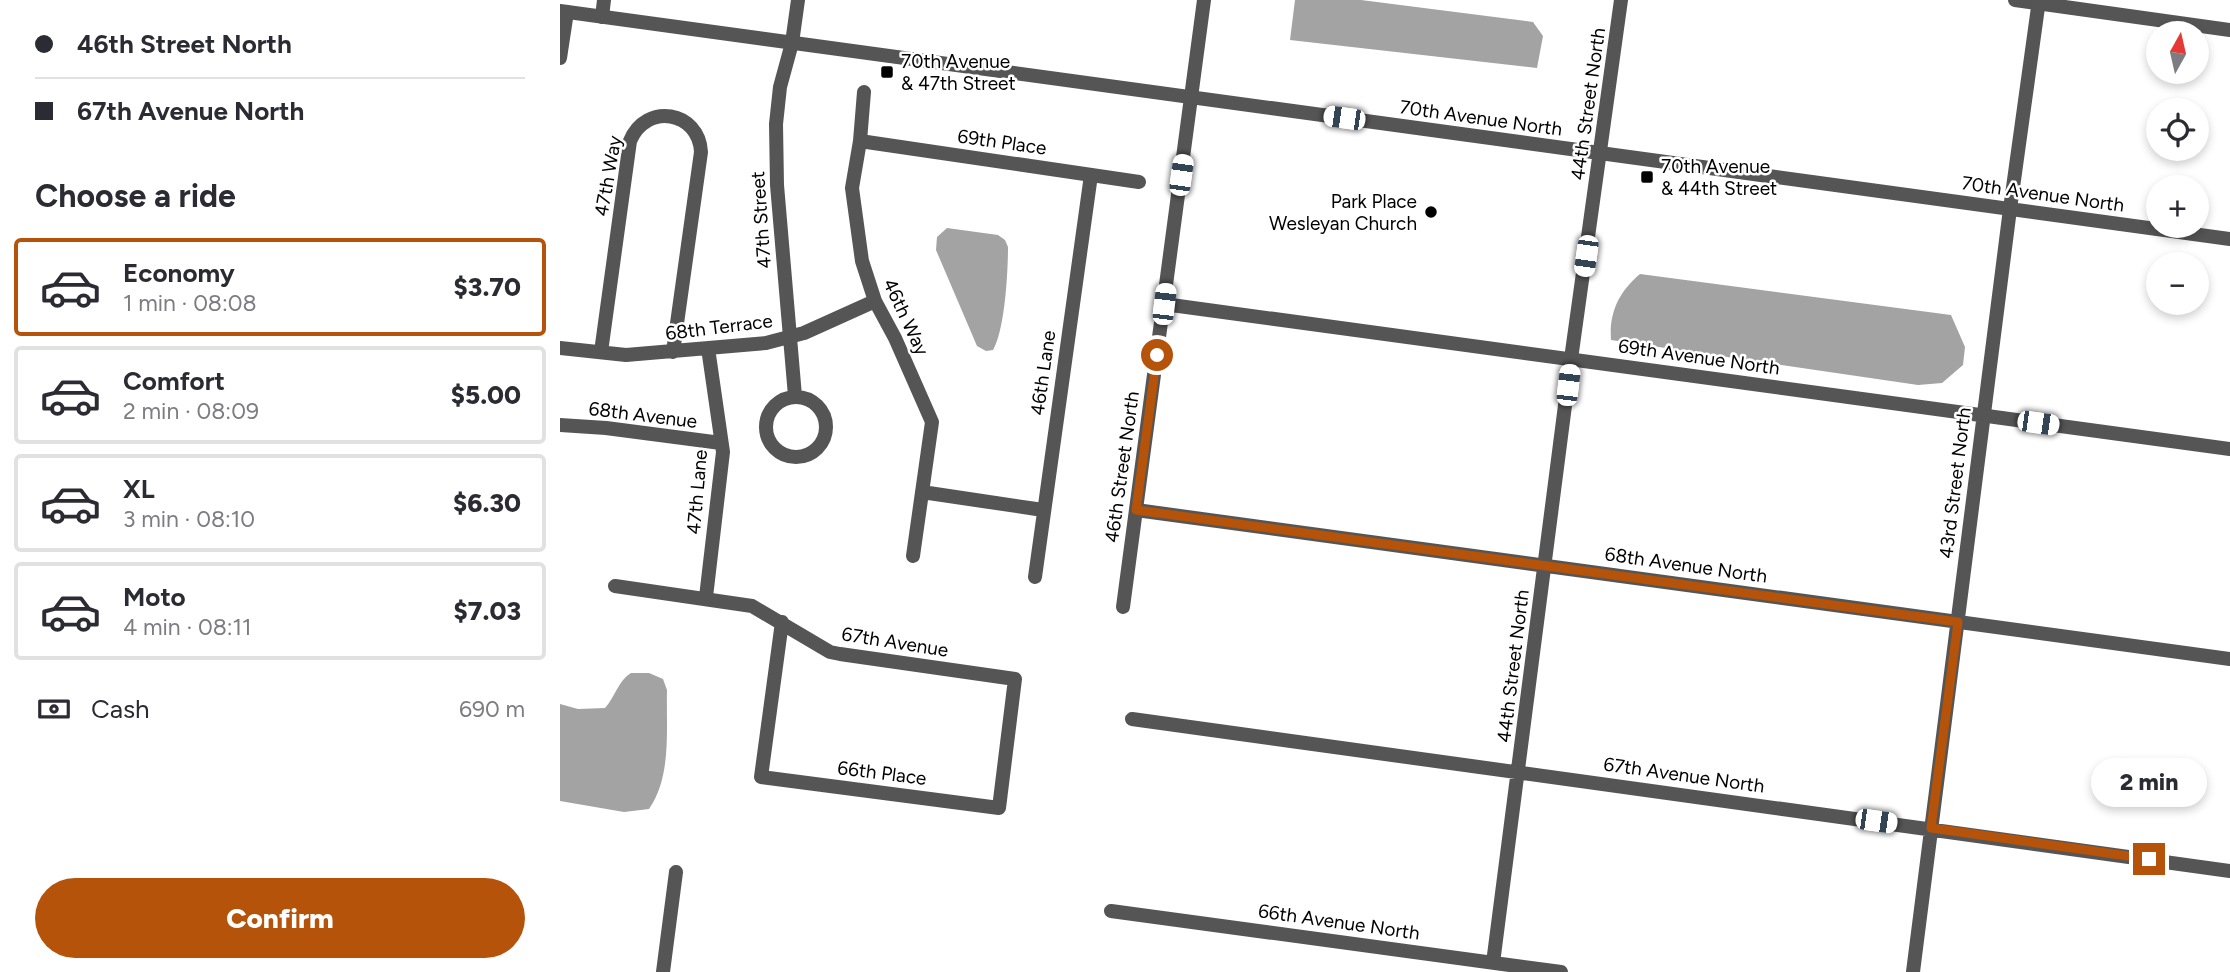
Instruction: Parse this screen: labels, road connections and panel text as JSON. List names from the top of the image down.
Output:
{
  "streets": {
    "street": [
      "44th Street North",
      "70th Avenue North",
      "69th Place",
      "47th Way",
      "47th Street",
      "46th Way",
      "68th Terrace",
      "69th Avenue North",
      "46th Lane",
      "68th Avenue",
      "46th Street North",
      "43rd Street North",
      "47th Lane",
      "68th Avenue North",
      "67th Avenue",
      "66th Place",
      "67th Avenue North",
      "66th Avenue North"
    ]
  },
  "crossings": [
    ["44th Street North", "70th Avenue North"],
    ["44th Street North", "69th Avenue North"],
    ["44th Street North", "68th Avenue North"],
    ["44th Street North", "67th Avenue North"],
    ["44th Street North", "66th Avenue North"],
    ["70th Avenue North", "47th Street"],
    ["70th Avenue North", "46th Street North"],
    ["70th Avenue North", "43rd Street North"],
    ["69th Place", "46th Way"],
    ["69th Place", "46th Lane"],
    ["47th Way", "68th Terrace"],
    ["47th Street", "68th Terrace"],
    ["46th Way", "68th Terrace"],
    ["68th Terrace", "47th Lane"],
    ["69th Avenue North", "46th Street North"],
    ["69th Avenue North", "43rd Street North"],
    ["68th Avenue", "47th Lane"],
    ["46th Street North", "68th Avenue North"],
    ["43rd Street North", "68th Avenue North"],
    ["43rd Street North", "67th Avenue North"],
    ["47th Lane", "67th Avenue"],
    ["67th Avenue", "66th Place"]
  ],
  "places": {
    "transit": ["70th Avenue & 47th Street", "70th Avenue & 44th Street"],
    "other": ["Park Place Wesleyan Church"]
  },
  "north": "top",
  "page": {
    "banner": ["46th Street North", "67th Avenue North"],
    "map_buttons": ["+", "−"],
    "heading": "Choose a ride",
    "list": [
      {
        "name": "Economy",
        "note": "1 min · 08:08",
        "value": "$3.70"
      },
      {
        "name": "Comfort",
        "note": "2 min · 08:09",
        "value": "$5.00"
      },
      {
        "name": "XL",
        "note": "3 min · 08:10",
        "value": "$6.30"
      },
      {
        "name": "Moto",
        "note": "4 min · 08:11",
        "value": "$7.03"
      }
    ],
    "pay": ["Cash", "690 m"],
    "bubble": "2 min",
    "buttons": "Confirm"
  }
}
